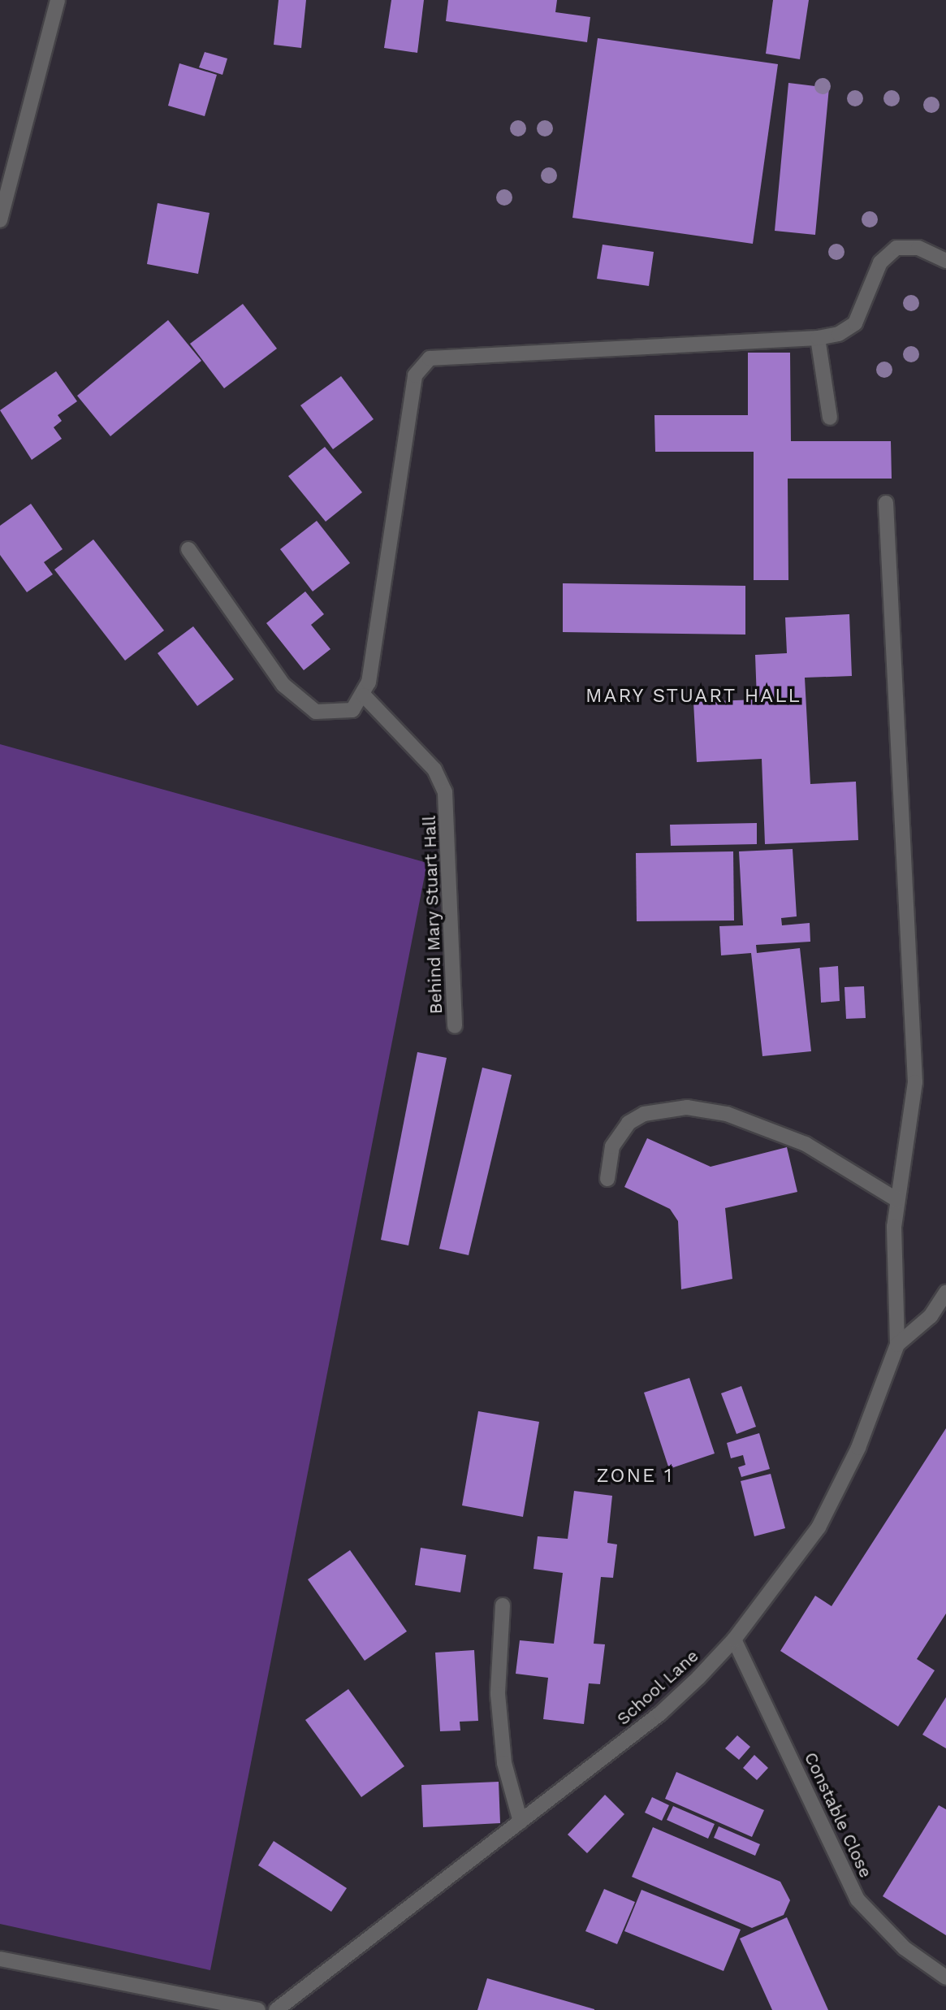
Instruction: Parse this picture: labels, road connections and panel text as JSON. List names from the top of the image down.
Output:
{
  "streets": {
    "lane": ["Behind Mary Stuart Hall", "School Lane", "Constable Close"]
  },
  "crossings": [
    ["School Lane", "Constable Close"]
  ],
  "districts": ["MARY STUART HALL", "ZONE 1"]
}
